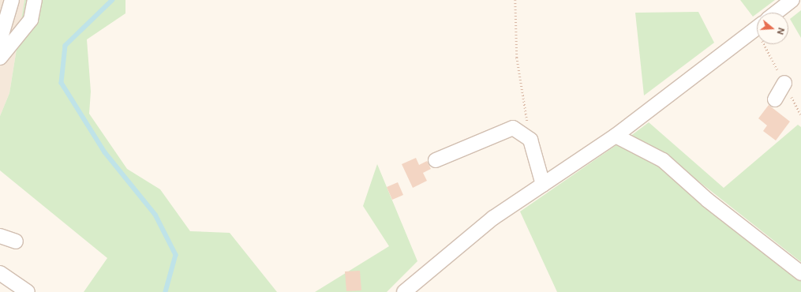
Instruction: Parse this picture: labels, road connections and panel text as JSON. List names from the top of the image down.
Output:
{
  "north": "right"
}
